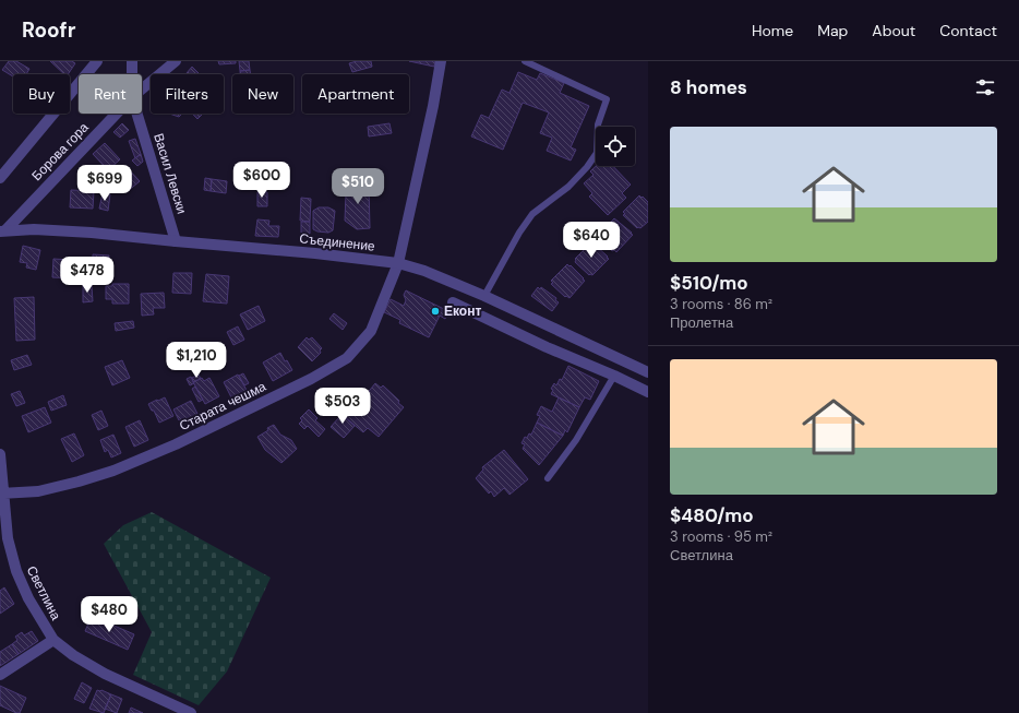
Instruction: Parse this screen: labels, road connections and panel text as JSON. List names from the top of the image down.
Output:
{
  "streets": {
    "street": [
      "Борова гора",
      "Васил Левски",
      "Съединение",
      "Старата чешма",
      "Светлина"
    ]
  },
  "crossings": [
    ["Борова гора", "Съединение"],
    ["Васил Левски", "Съединение"],
    ["Съединение", "Старата чешма"],
    ["Старата чешма", "Светлина"]
  ],
  "places": ["Еконт"],
  "page": {
    "header": "Roofr",
    "nav": [
      "Home",
      "Map",
      "About",
      "Contact"
    ],
    "heading": "8 homes",
    "chip": [
      "Buy",
      "Rent",
      "Filters",
      "New",
      "Apartment"
    ],
    "list": [
      {
        "name": "$510/mo",
        "note": "3 rooms · 86 m² · Пролетна"
      },
      {
        "name": "$480/mo",
        "note": "3 rooms · 95 m² · Светлина"
      }
    ],
    "price": [
      "$600",
      "$699",
      "$510",
      "$640",
      "$478",
      "$1,210",
      "$503",
      "$480"
    ]
  }
}
